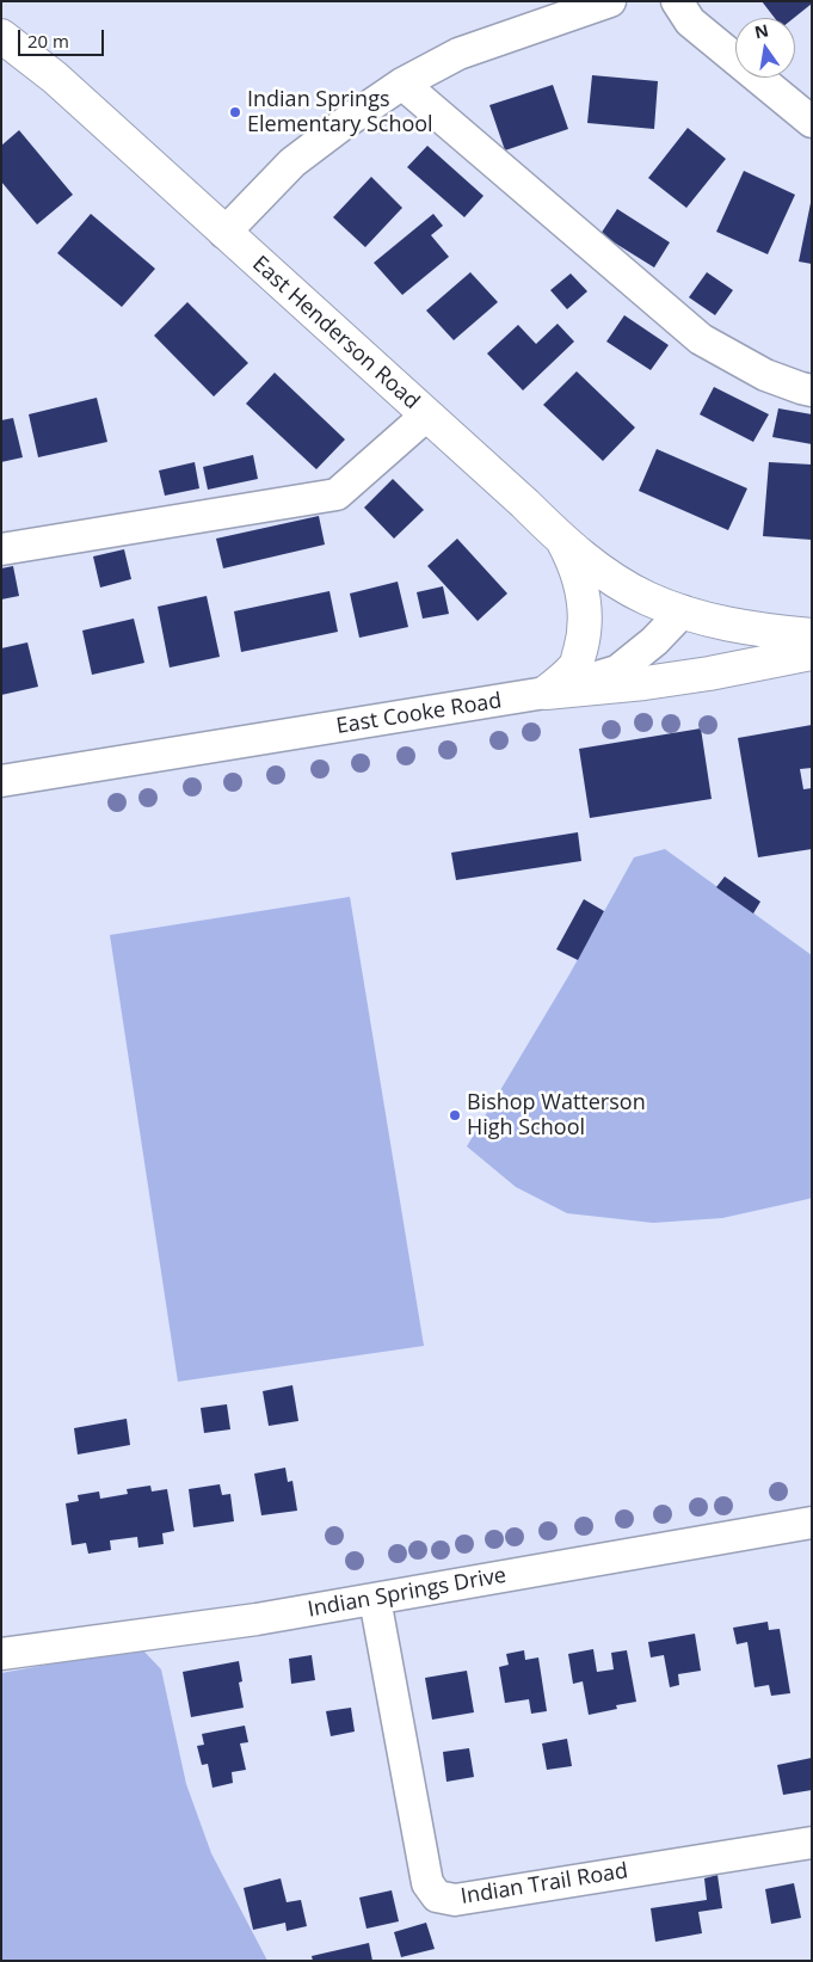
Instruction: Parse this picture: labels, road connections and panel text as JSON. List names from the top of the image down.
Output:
{
  "streets": {
    "main road": ["East Henderson Road"],
    "street": ["East Cooke Road", "Indian Springs Drive", "Indian Trail Road"]
  },
  "crossings": [
    ["East Henderson Road", "East Cooke Road"],
    ["Indian Springs Drive", "Indian Trail Road"]
  ],
  "places": ["Indian Springs Elementary School", "Bishop Watterson High School"],
  "scale_bar": "20 m",
  "north": "top"
}
